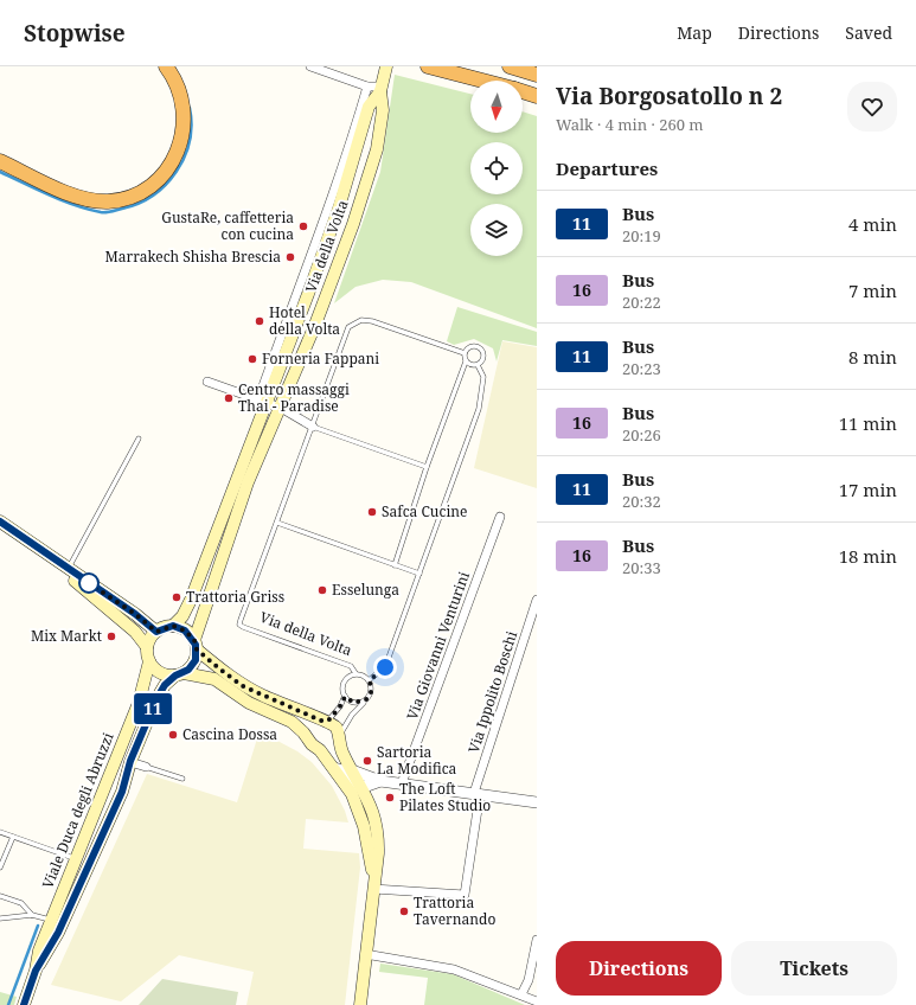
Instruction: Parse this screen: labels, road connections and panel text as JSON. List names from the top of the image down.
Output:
{
  "streets": {
    "main road": ["Via della Volta", "Viale Duca degli Abruzzi"],
    "street": ["Via Giovanni Venturini", "Via Ippolito Boschi"]
  },
  "crossings": [
    ["Via della Volta", "Viale Duca degli Abruzzi"]
  ],
  "places": [
    "GustaRe, caffetteria con cucina",
    "Marrakech Shisha Brescia",
    "Hotel della Volta",
    "Forneria Fappani",
    "Centro massaggi Thai - Paradise",
    "Safca Cucine",
    "Esselunga",
    "Trattoria Griss",
    "Mix Markt",
    "Cascina Dossa",
    "Sartoria La Modifica",
    "The Loft Pilates Studio",
    "Trattoria Tavernando"
  ],
  "lines": ["bus line 11"],
  "north": "bottom",
  "page": {
    "header": "Stopwise",
    "nav": ["Map", "Directions", "Saved"],
    "on_map": "11",
    "heading": [
      ["Via Borgosatollo n 2", "Walk · 4 min · 260 m"],
      "Departures"
    ],
    "list": [
      {
        "mark": "11",
        "name": "Bus",
        "note": "20:19",
        "value": "4 min"
      },
      {
        "mark": "16",
        "name": "Bus",
        "note": "20:22",
        "value": "7 min"
      },
      {
        "mark": "11",
        "name": "Bus",
        "note": "20:23",
        "value": "8 min"
      },
      {
        "mark": "16",
        "name": "Bus",
        "note": "20:26",
        "value": "11 min"
      },
      {
        "mark": "11",
        "name": "Bus",
        "note": "20:32",
        "value": "17 min"
      },
      {
        "mark": "16",
        "name": "Bus",
        "note": "20:33",
        "value": "18 min"
      }
    ],
    "buttons": ["Directions", "Tickets"]
  }
}
